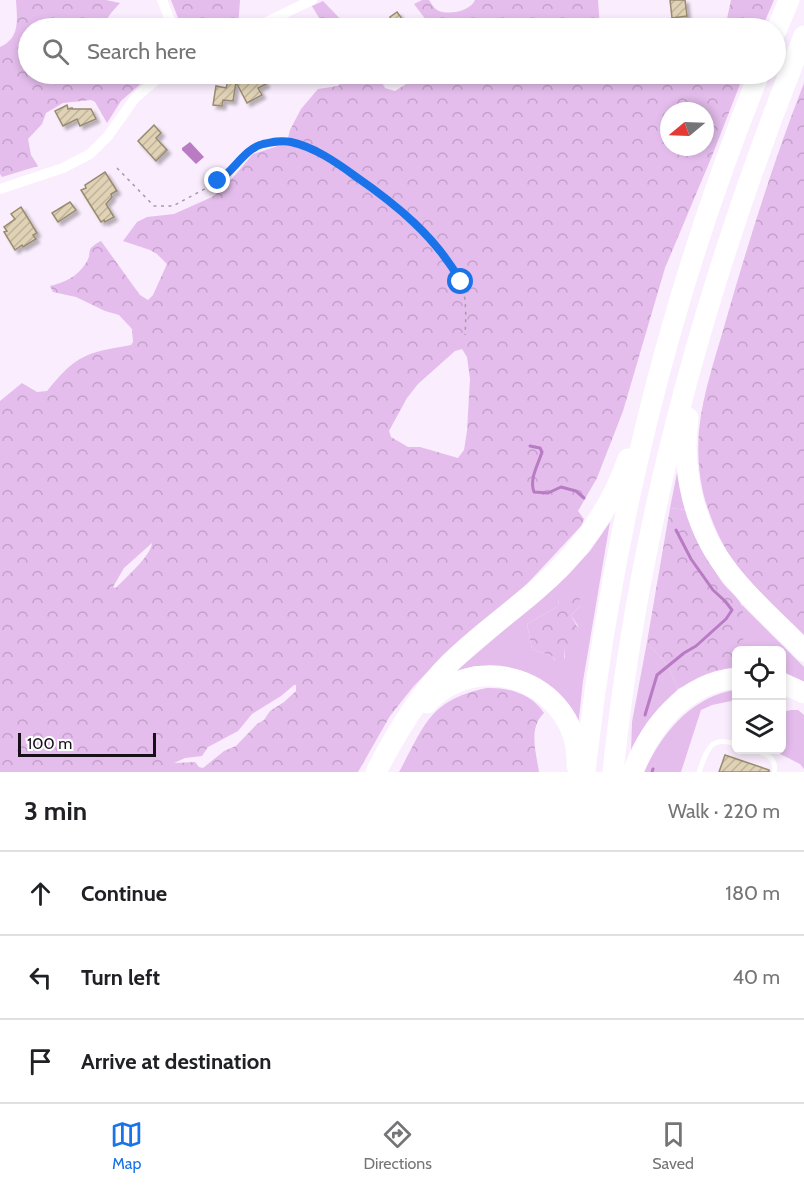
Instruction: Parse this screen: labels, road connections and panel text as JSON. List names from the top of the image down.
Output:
{
  "scale_bar": "100 m",
  "north": "left",
  "page": {
    "search": "Search here",
    "scale": "100 m",
    "heading": ["3 min", "Walk · 220 m"],
    "list": [
      ["Continue", "180 m"],
      ["Turn left", "40 m"],
      "Arrive at destination"
    ],
    "nav": ["Map", "Directions", "Saved"]
  }
}
